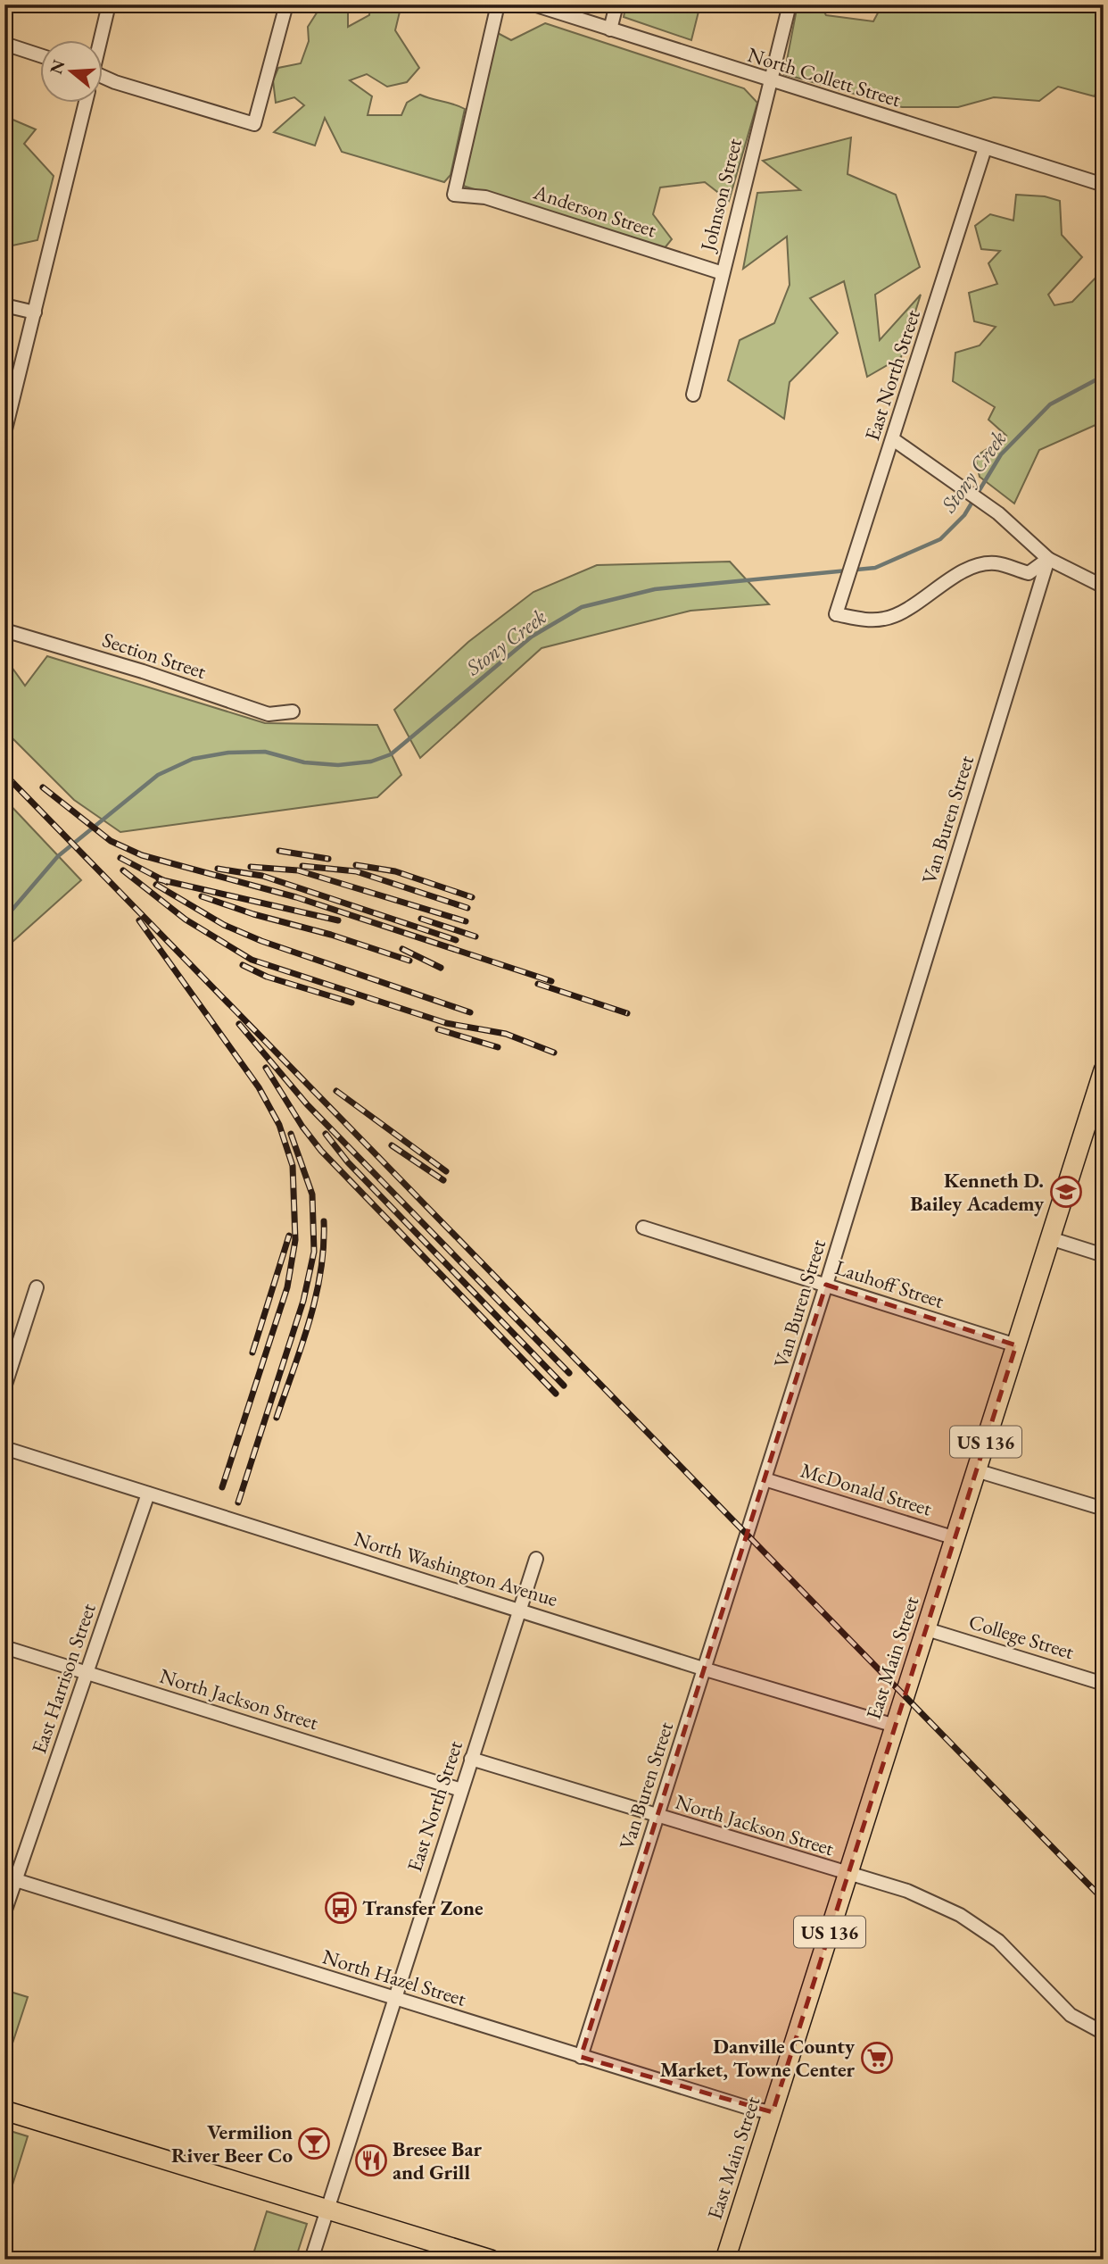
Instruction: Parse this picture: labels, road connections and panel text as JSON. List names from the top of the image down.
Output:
{
  "streets": {
    "main road": ["US 136", "East Main Street"],
    "street": [
      "North Collett Street",
      "Johnson Street",
      "Anderson Street",
      "East North Street",
      "Section Street",
      "Van Buren Street",
      "Lauhoff Street",
      "McDonald Street",
      "North Washington Avenue",
      "College Street",
      "East Harrison Street",
      "North Jackson Street",
      "North Hazel Street"
    ]
  },
  "crossings": [
    ["North Collett Street", "Johnson Street"],
    ["North Collett Street", "East North Street"],
    ["Johnson Street", "Anderson Street"],
    ["East North Street", "Van Buren Street"],
    ["East North Street", "North Washington Avenue"],
    ["East North Street", "North Jackson Street"],
    ["East North Street", "North Hazel Street"],
    ["Van Buren Street", "Lauhoff Street"],
    ["Van Buren Street", "McDonald Street"],
    ["Van Buren Street", "North Washington Avenue"],
    ["Van Buren Street", "North Jackson Street"],
    ["Van Buren Street", "North Hazel Street"],
    ["Lauhoff Street", "East Main Street"],
    ["McDonald Street", "East Main Street"],
    ["North Washington Avenue", "East Main Street"],
    ["North Washington Avenue", "East Harrison Street"],
    ["College Street", "East Main Street"],
    ["East Main Street", "North Jackson Street"],
    ["East Main Street", "North Hazel Street"],
    ["East Harrison Street", "North Jackson Street"],
    ["East Harrison Street", "North Hazel Street"]
  ],
  "water": ["Stony Creek"],
  "places": {
    "school or university": ["Kenneth D. Bailey Academy"],
    "bus stop": ["Transfer Zone"],
    "supermarket": ["Danville County Market, Towne Center"],
    "bar": ["Vermilion River Beer Co"],
    "restaurant": ["Bresee Bar and Grill"]
  },
  "north": "left"
}
